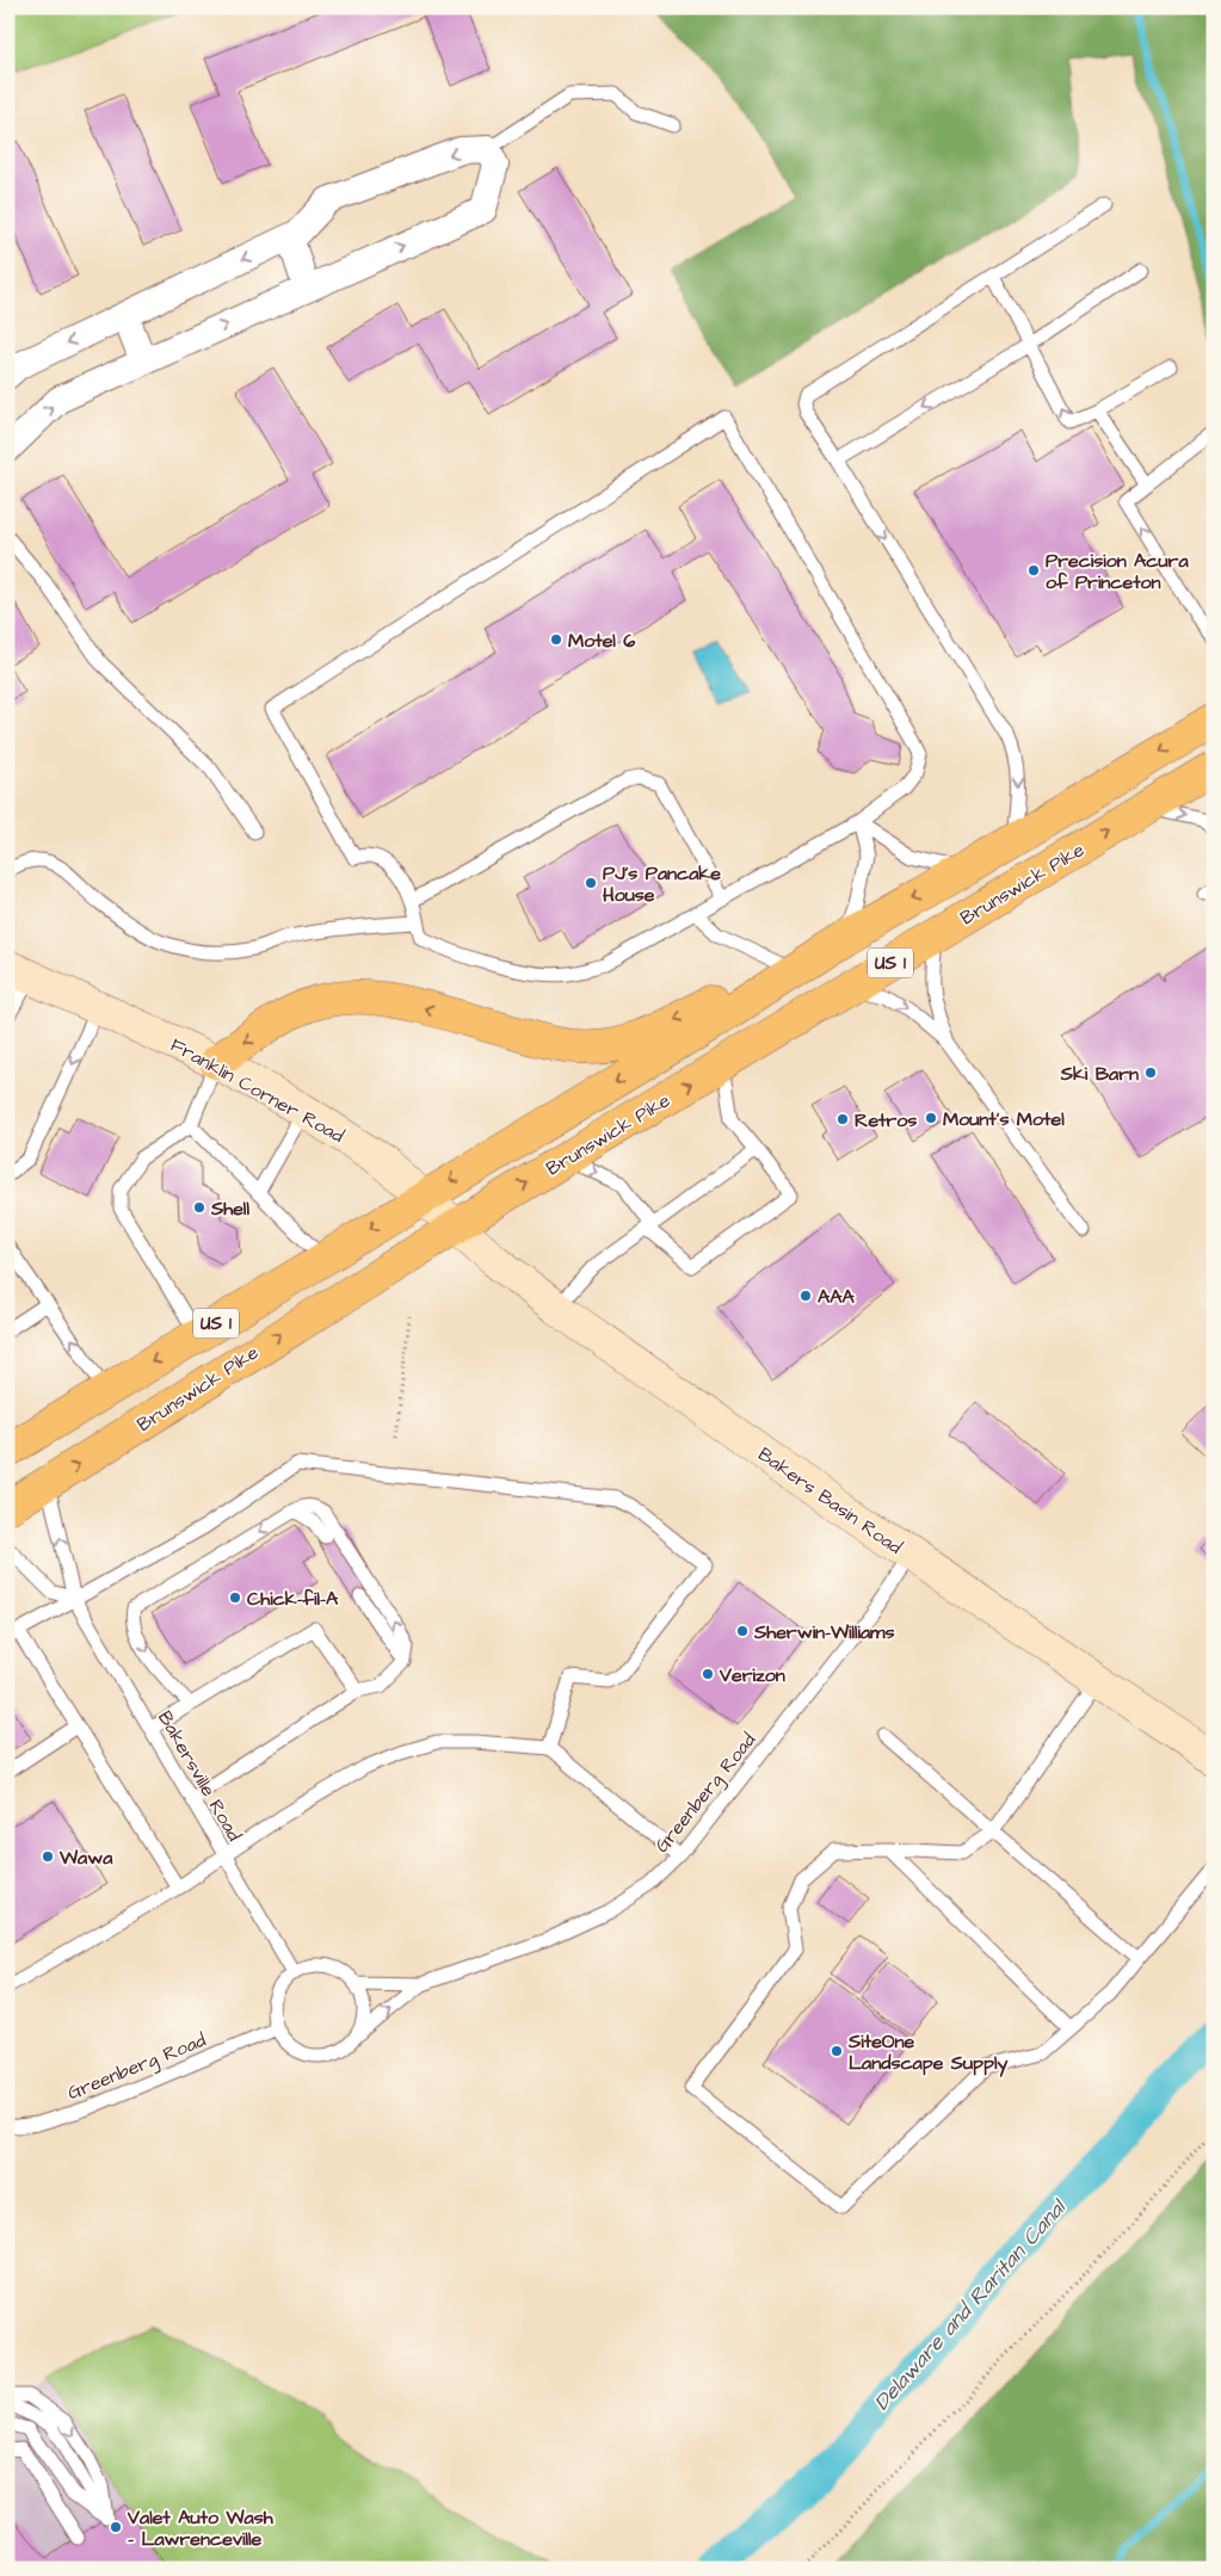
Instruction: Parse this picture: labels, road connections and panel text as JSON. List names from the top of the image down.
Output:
{
  "streets": {
    "highway": ["Brunswick Pike", "US 1"],
    "main road": ["Franklin Corner Road", "Bakers Basin Road"],
    "lane": ["Bakersville Road", "Greenberg Road"]
  },
  "crossings": [
    ["Brunswick Pike", "Franklin Corner Road"],
    ["Brunswick Pike", "Bakers Basin Road"],
    ["Brunswick Pike", "Bakersville Road"],
    ["Franklin Corner Road", "Bakers Basin Road"],
    ["Bakers Basin Road", "Greenberg Road"],
    ["Bakersville Road", "Greenberg Road"]
  ],
  "water": ["Delaware and Raritan Canal"],
  "places": [
    "Precision Acura of Princeton",
    "Motel 6",
    "PJ's Pancake House",
    "Ski Barn",
    "Mount's Motel",
    "Retros",
    "Shell",
    "AAA",
    "Chick-fil-A",
    "Sherwin-Williams",
    "Verizon",
    "Wawa",
    "SiteOne Landscape Supply",
    "Valet Auto Wash - Lawrenceville"
  ]
}
